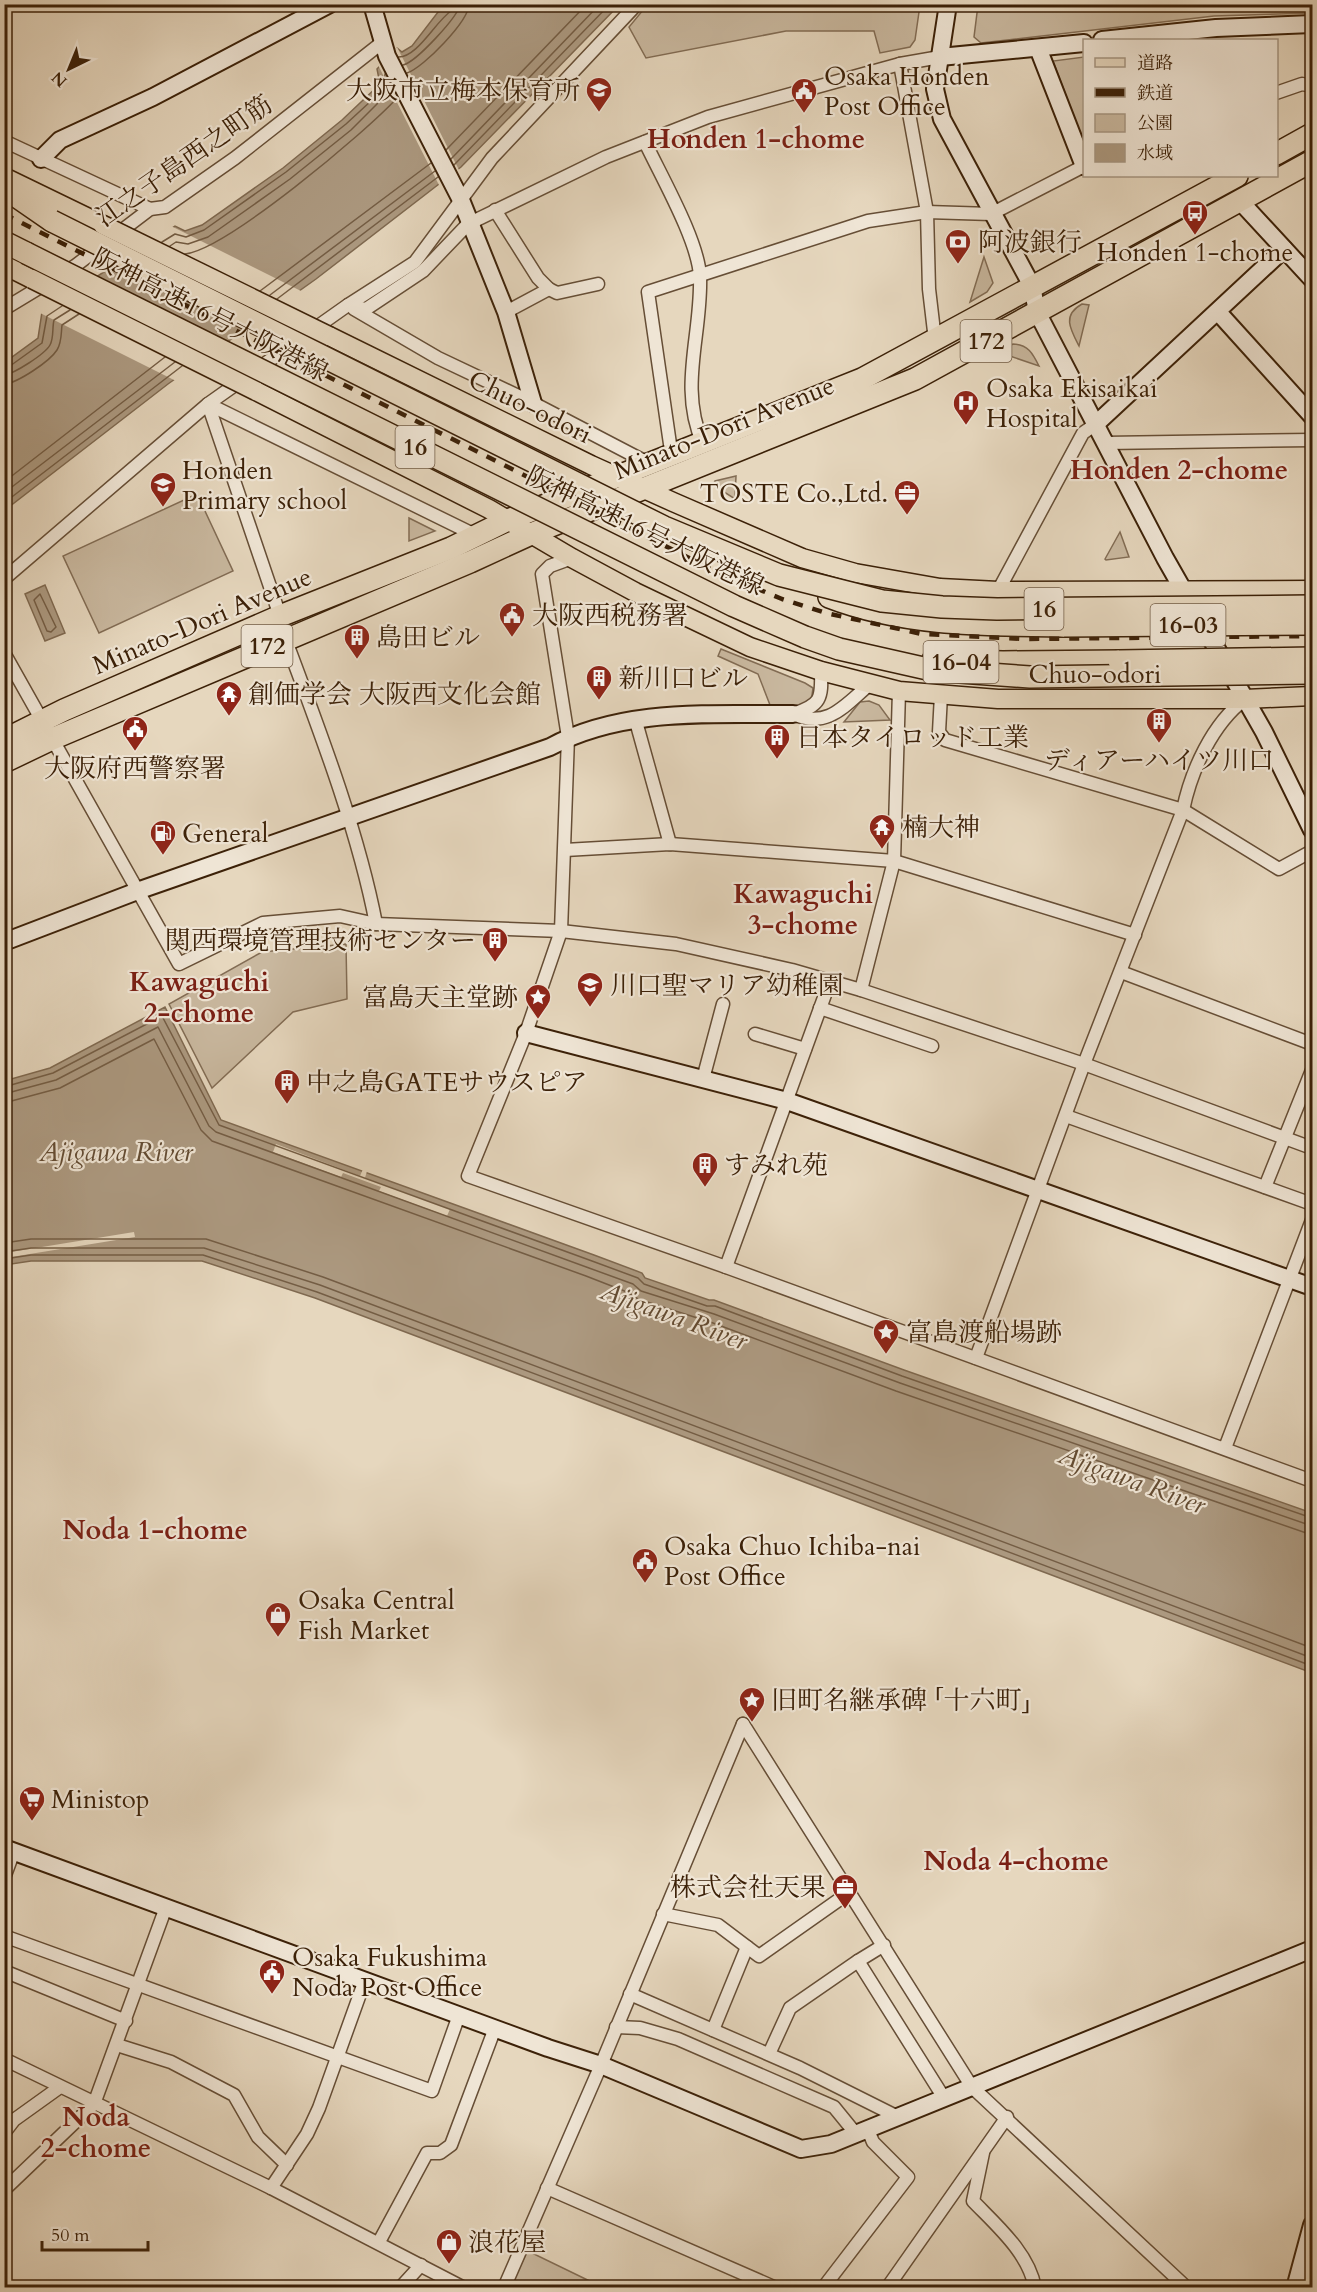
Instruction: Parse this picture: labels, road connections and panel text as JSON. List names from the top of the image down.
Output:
{
  "streets": {
    "highway": [
      "阪神高速16号大阪港線",
      "172",
      "Minato-Dori Avenue",
      "16",
      "16-03",
      "16-04"
    ],
    "main road": ["Chuo-odori"],
    "street": ["江之子島西之町筋"]
  },
  "crossings": [
    ["阪神高速16号大阪港線", "16"],
    ["阪神高速16号大阪港線", "16-03"],
    ["阪神高速16号大阪港線", "16-04"],
    ["Chuo-odori", "Minato-Dori Avenue"]
  ],
  "districts": [
    "Honden 1-chome",
    "Honden 2-chome",
    "Kawaguchi 3-chome",
    "Kawaguchi 2-chome",
    "Noda 1-chome",
    "Noda 4-chome",
    "Noda 2-chome"
  ],
  "water": ["Ajigawa River"],
  "places": {
    "school or university": ["大阪市立梅本保育所", "Honden Primary school", "川口聖マリア幼稚園"],
    "public building": [
      "Osaka Honden Post Office",
      "大阪西税務署",
      "大阪府西警察署",
      "Osaka Chuo Ichiba-nai Post Office",
      "Osaka Fukushima Noda Post Office"
    ],
    "bus stop": ["Honden 1-chome"],
    "bank": ["阿波銀行"],
    "hospital": ["Osaka Ekisaikai Hospital"],
    "office": ["TOSTE Co.,Ltd.", "株式会社天果"],
    "building": [
      "島田ビル",
      "新川口ビル",
      "ディアーハイツ川口",
      "日本タイロッド工業",
      "関西環境管理技術センター",
      "中之島GATEサウスピア",
      "すみれ苑"
    ],
    "temple": ["創価学会 大阪西文化会館", "楠大神"],
    "fuel station": ["General"],
    "place": ["富島天主堂跡", "富島渡船場跡", "旧町名継承碑 「十六町」"],
    "shop": ["Osaka Central Fish Market", "浪花屋"],
    "supermarket": ["Ministop"]
  },
  "legend": [
    "道路",
    "鉄道",
    "公園",
    "水域"
  ],
  "scale_bar": "50 m",
  "north": "bottom left"
}
